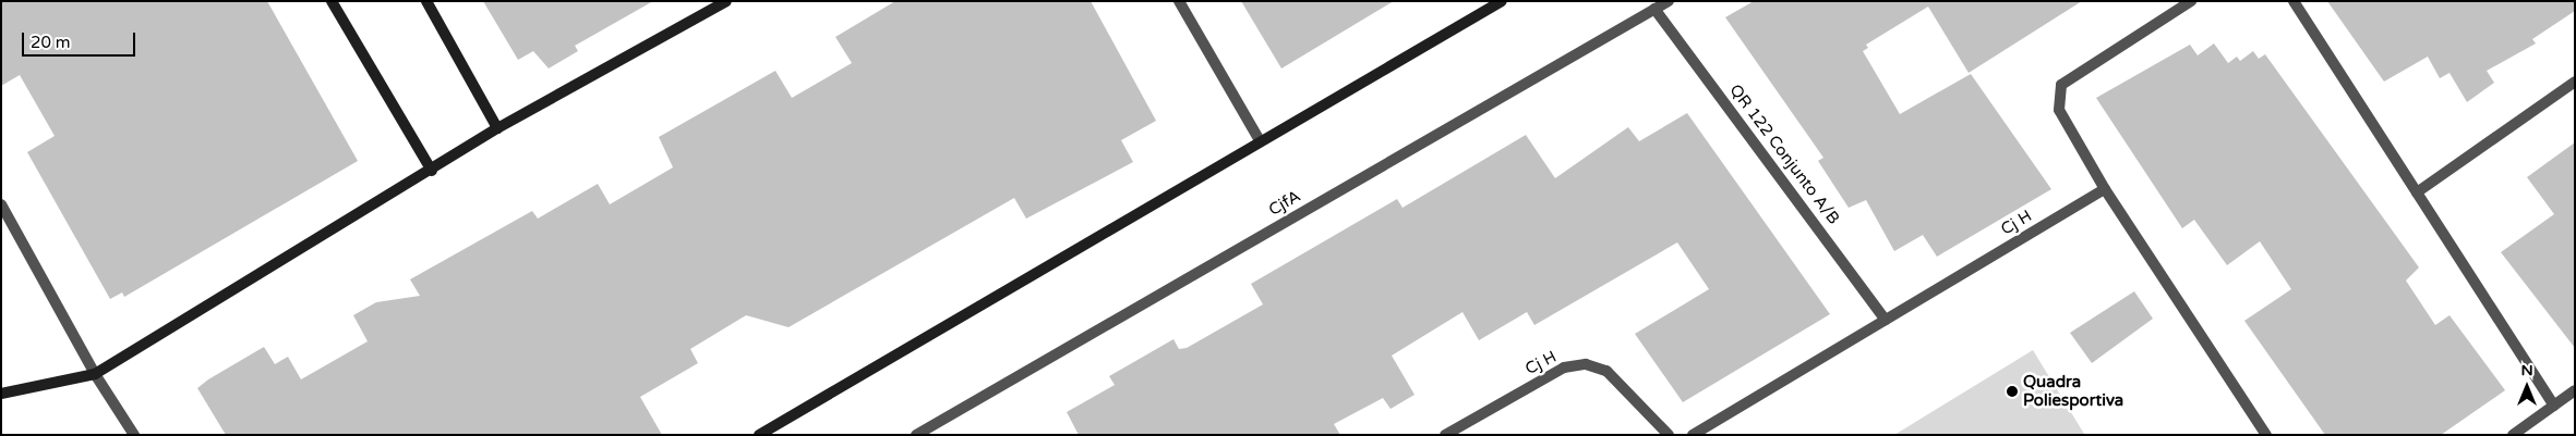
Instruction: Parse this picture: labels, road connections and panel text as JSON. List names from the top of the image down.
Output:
{
  "streets": {
    "street": ["QR 122 Conjunto A/B", "CjfA", "Cj H"]
  },
  "crossings": [
    ["QR 122 Conjunto A/B", "CjfA"],
    ["QR 122 Conjunto A/B", "Cj H"]
  ],
  "places": ["Quadra Poliesportiva"],
  "scale_bar": "20 m",
  "north": "top"
}
